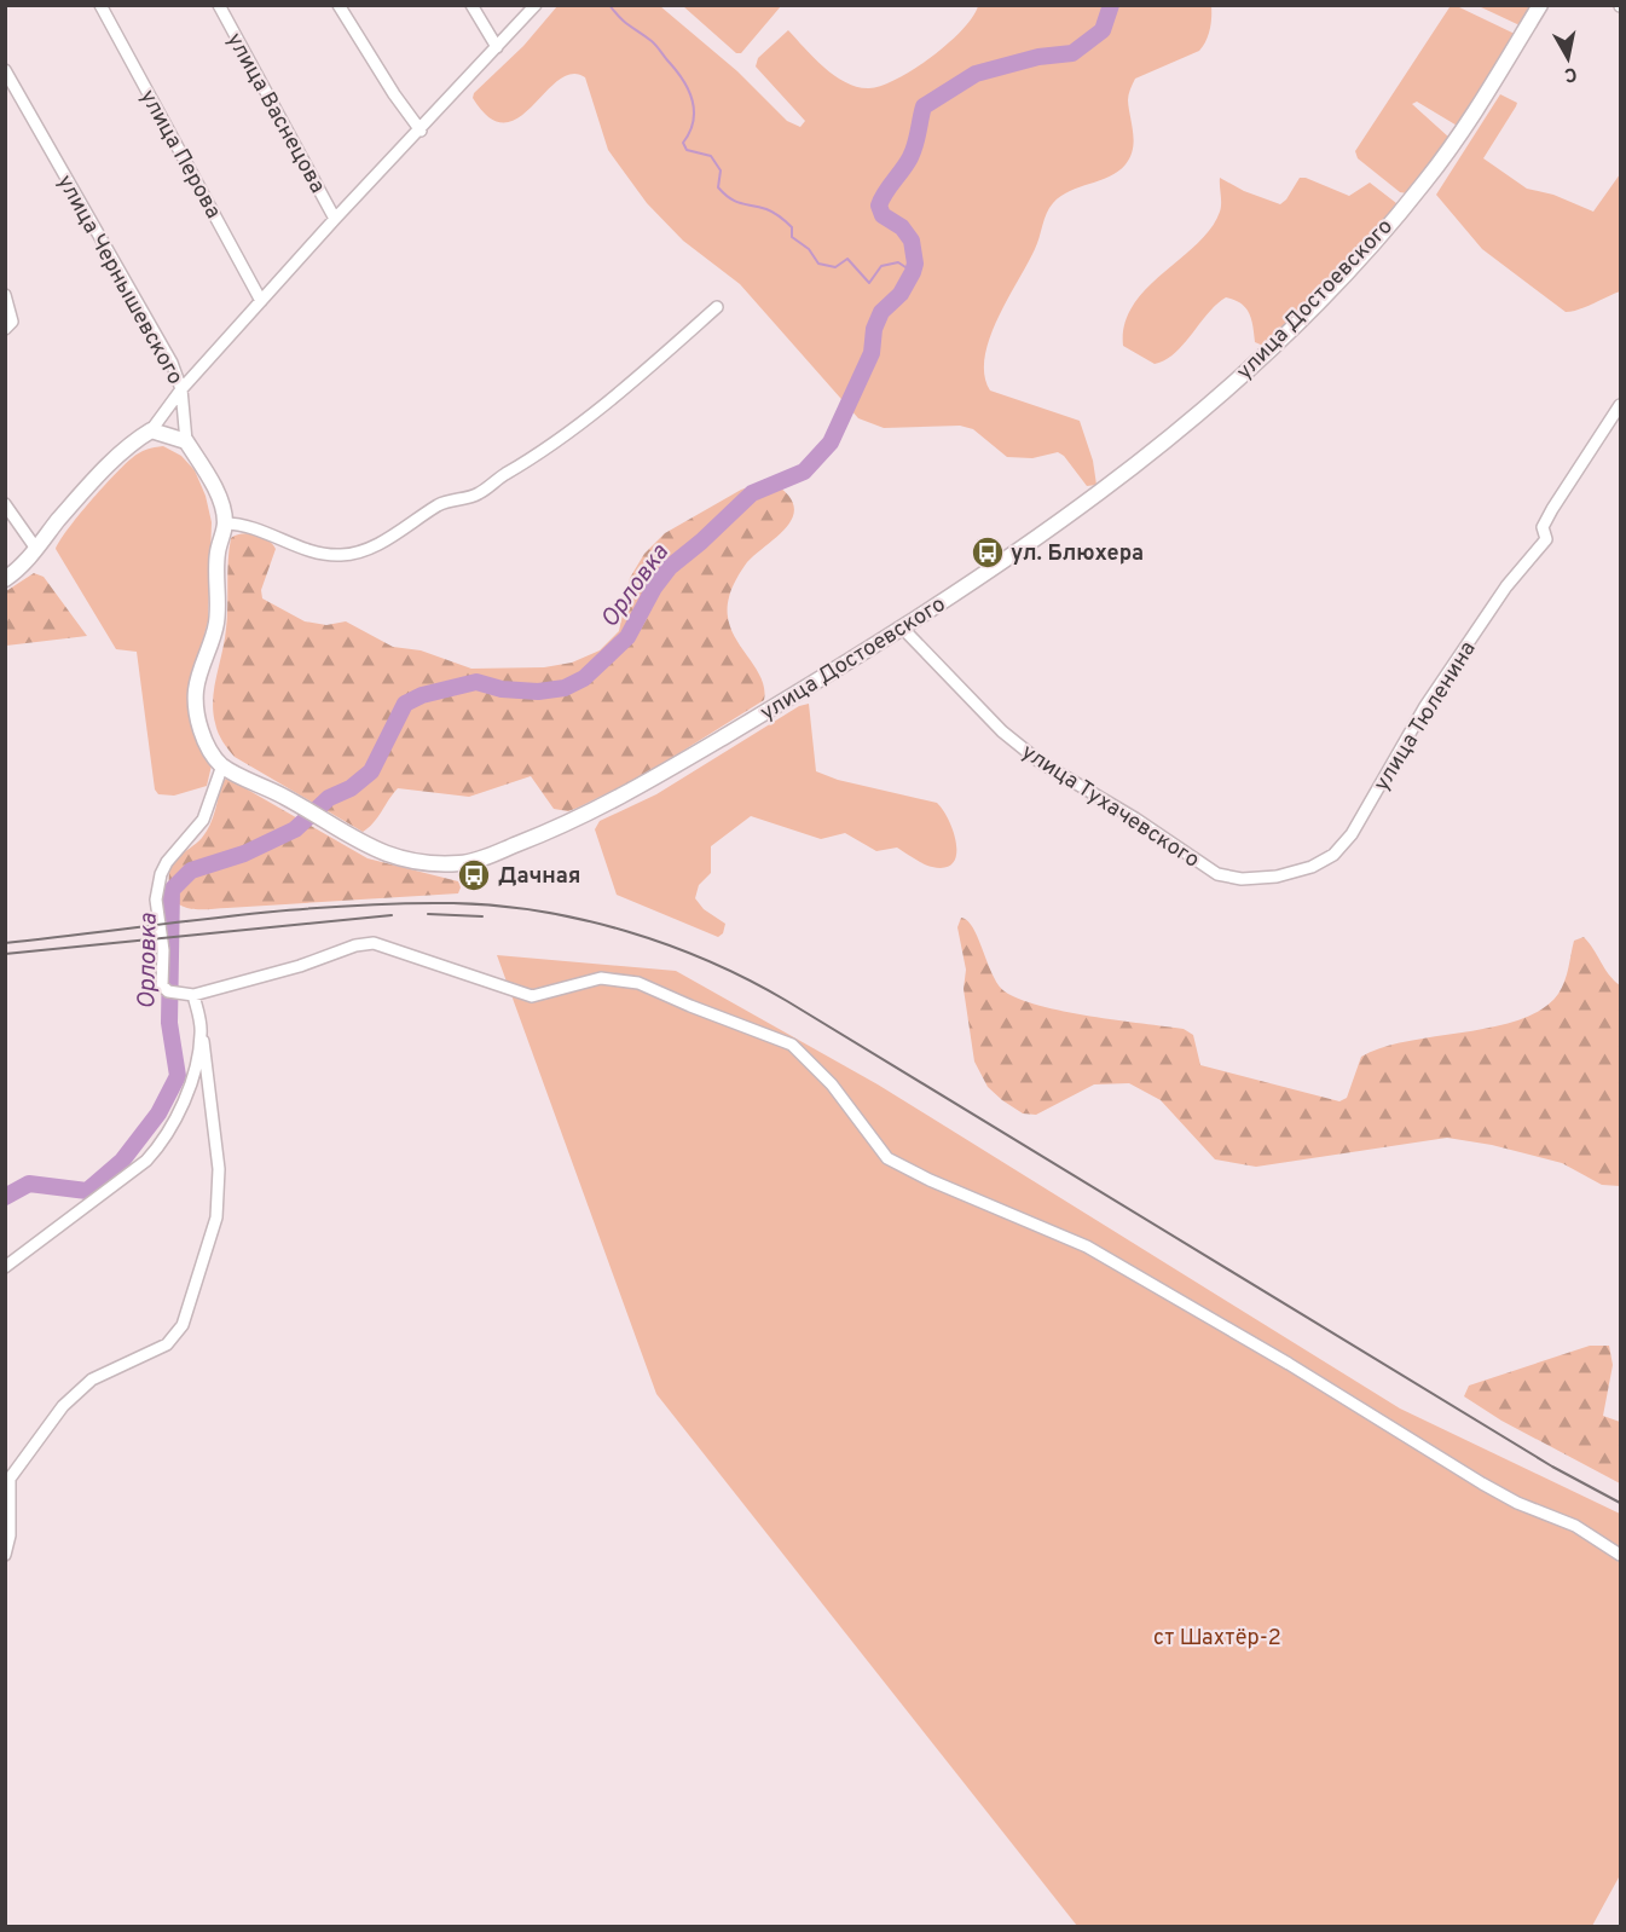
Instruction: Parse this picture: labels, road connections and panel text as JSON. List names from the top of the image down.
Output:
{
  "streets": {
    "main road": ["улица Чернышевского", "улица Достоевского"],
    "street": [
      "улица Васнецова",
      "улица Перова",
      "улица Тюленина",
      "улица Тухачевского"
    ]
  },
  "crossings": [
    ["улица Достоевского", "улица Тухачевского"],
    ["улица Тюленина", "улица Тухачевского"]
  ],
  "water": ["Орловка"],
  "parks": ["ст Шахтёр-2"],
  "places": {
    "bus stop": ["ул. Блюхера", "Дачная"]
  },
  "north": "bottom"
}
